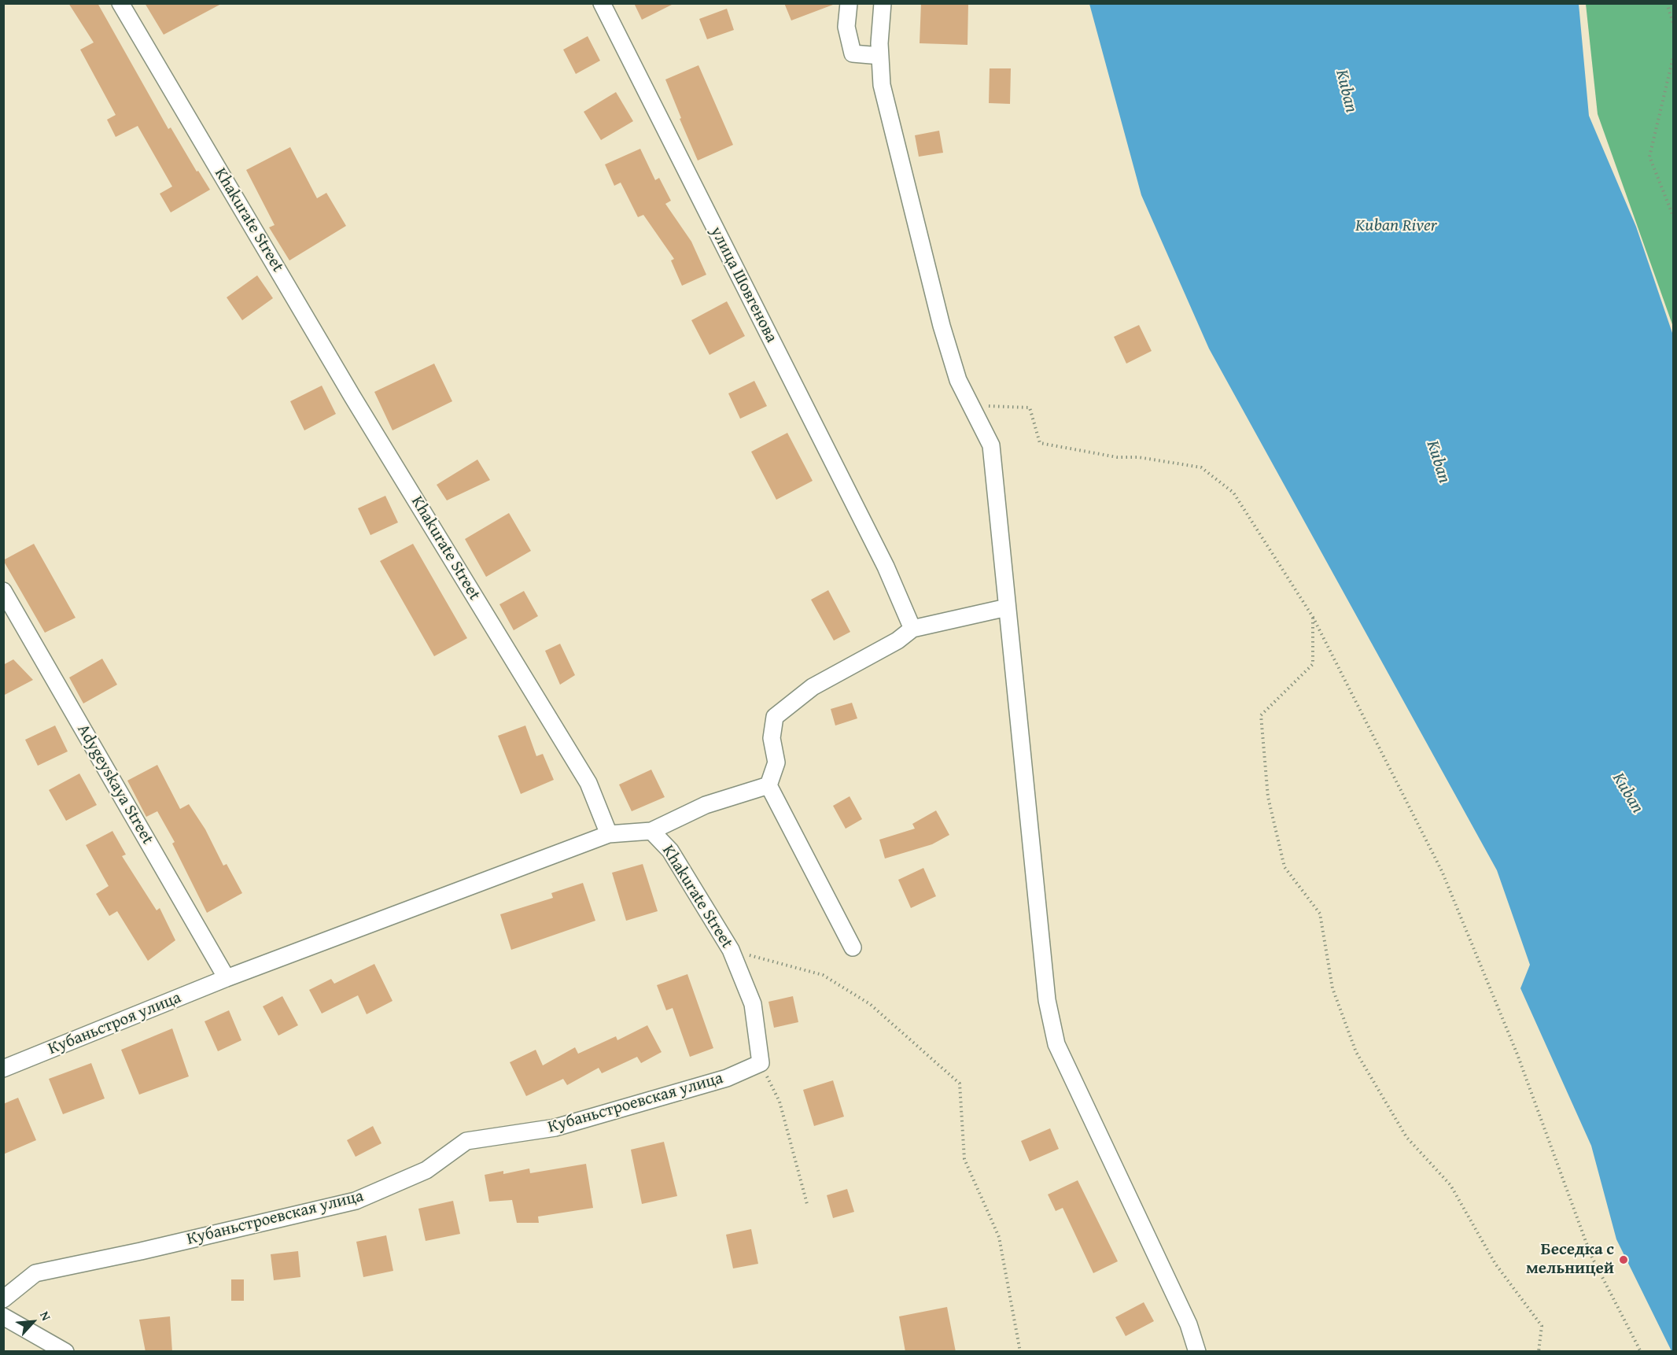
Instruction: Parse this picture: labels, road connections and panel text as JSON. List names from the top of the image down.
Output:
{
  "streets": {
    "street": [
      "Khakurate Street",
      "улица Шовгенова",
      "Adygeyskaya Street",
      "Кубаньстроя улица",
      "Кубаньстроевская улица"
    ]
  },
  "crossings": [
    ["Khakurate Street", "Кубаньстроя улица"],
    ["Khakurate Street", "Кубаньстроевская улица"],
    ["Adygeyskaya Street", "Кубаньстроя улица"]
  ],
  "water": ["Kuban", "Kuban River"],
  "places": ["Беседка с мельницей"],
  "north": "top right"
}
